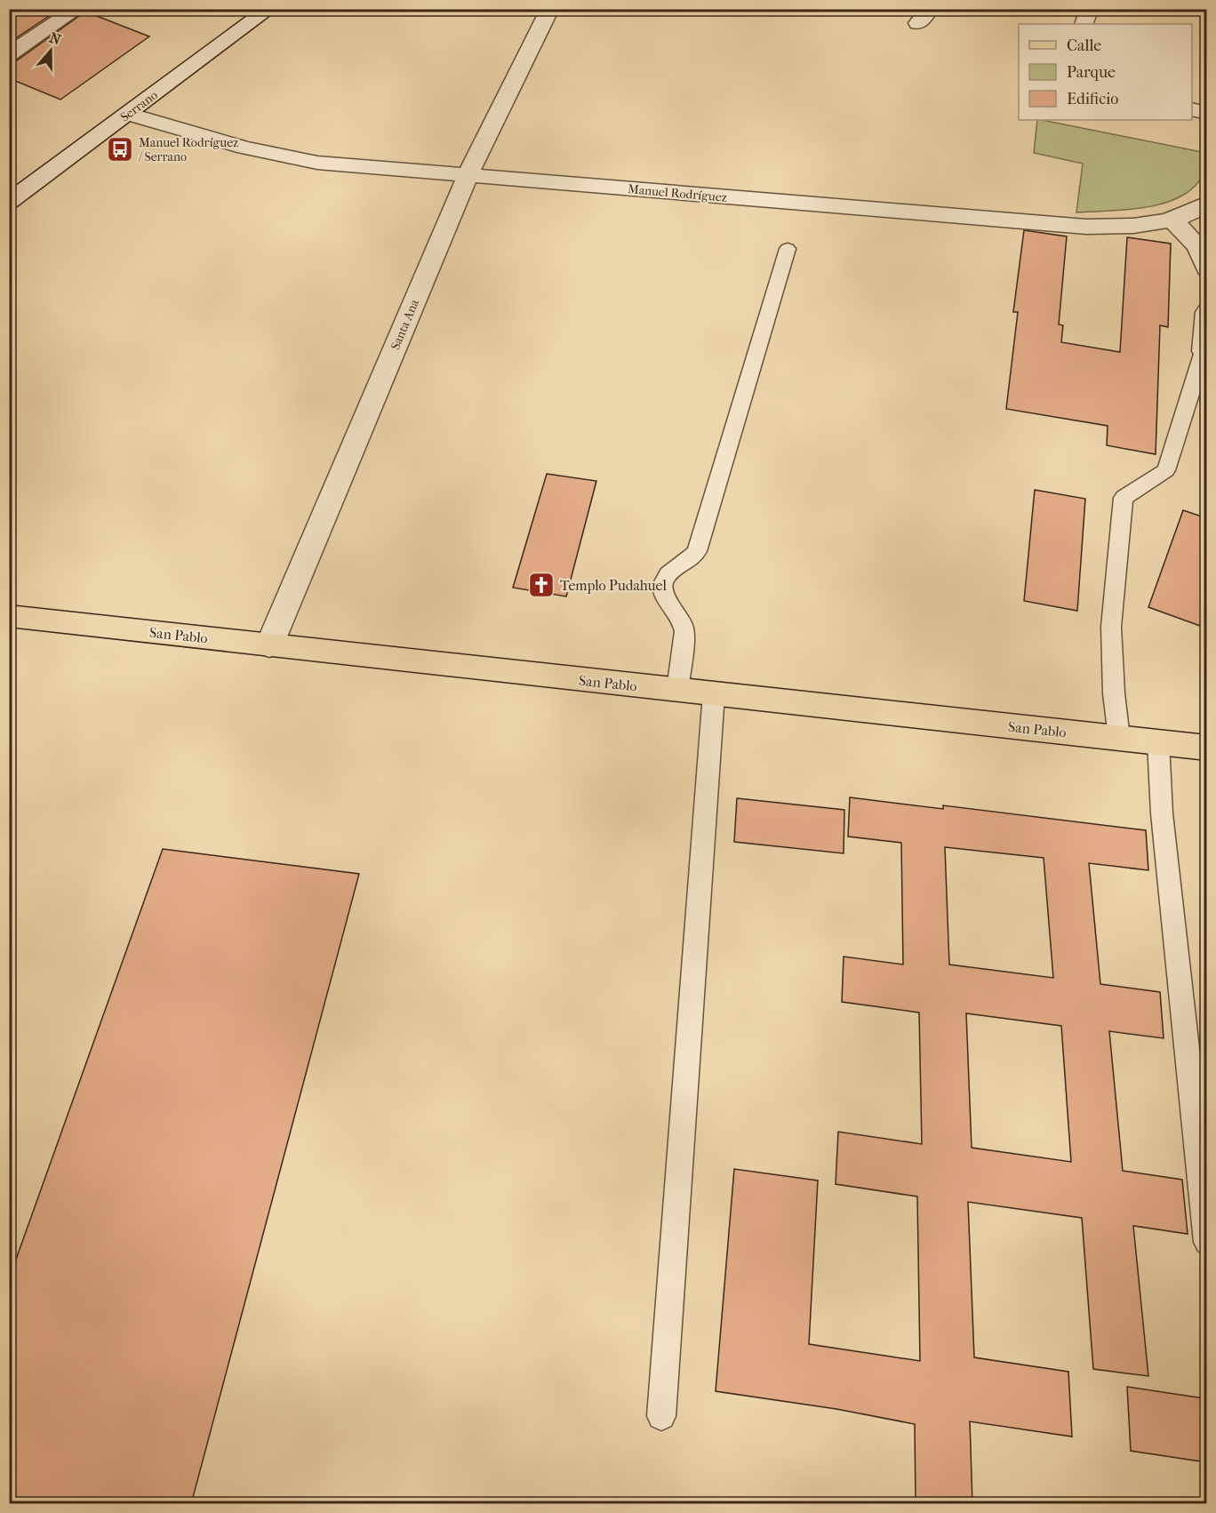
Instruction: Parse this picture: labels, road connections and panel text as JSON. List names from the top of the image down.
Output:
{
  "streets": {
    "main road": ["San Pablo"],
    "street": ["Serrano", "Manuel Rodríguez", "Santa Ana"]
  },
  "crossings": [
    ["Serrano", "Manuel Rodríguez"],
    ["Manuel Rodríguez", "Santa Ana"],
    ["Santa Ana", "San Pablo"]
  ],
  "places": {
    "bus stop": ["Manuel Rodríguez / Serrano"],
    "church": ["Templo Pudahuel"]
  },
  "legend": ["Calle", "Parque", "Edificio"],
  "north": "top"
}
